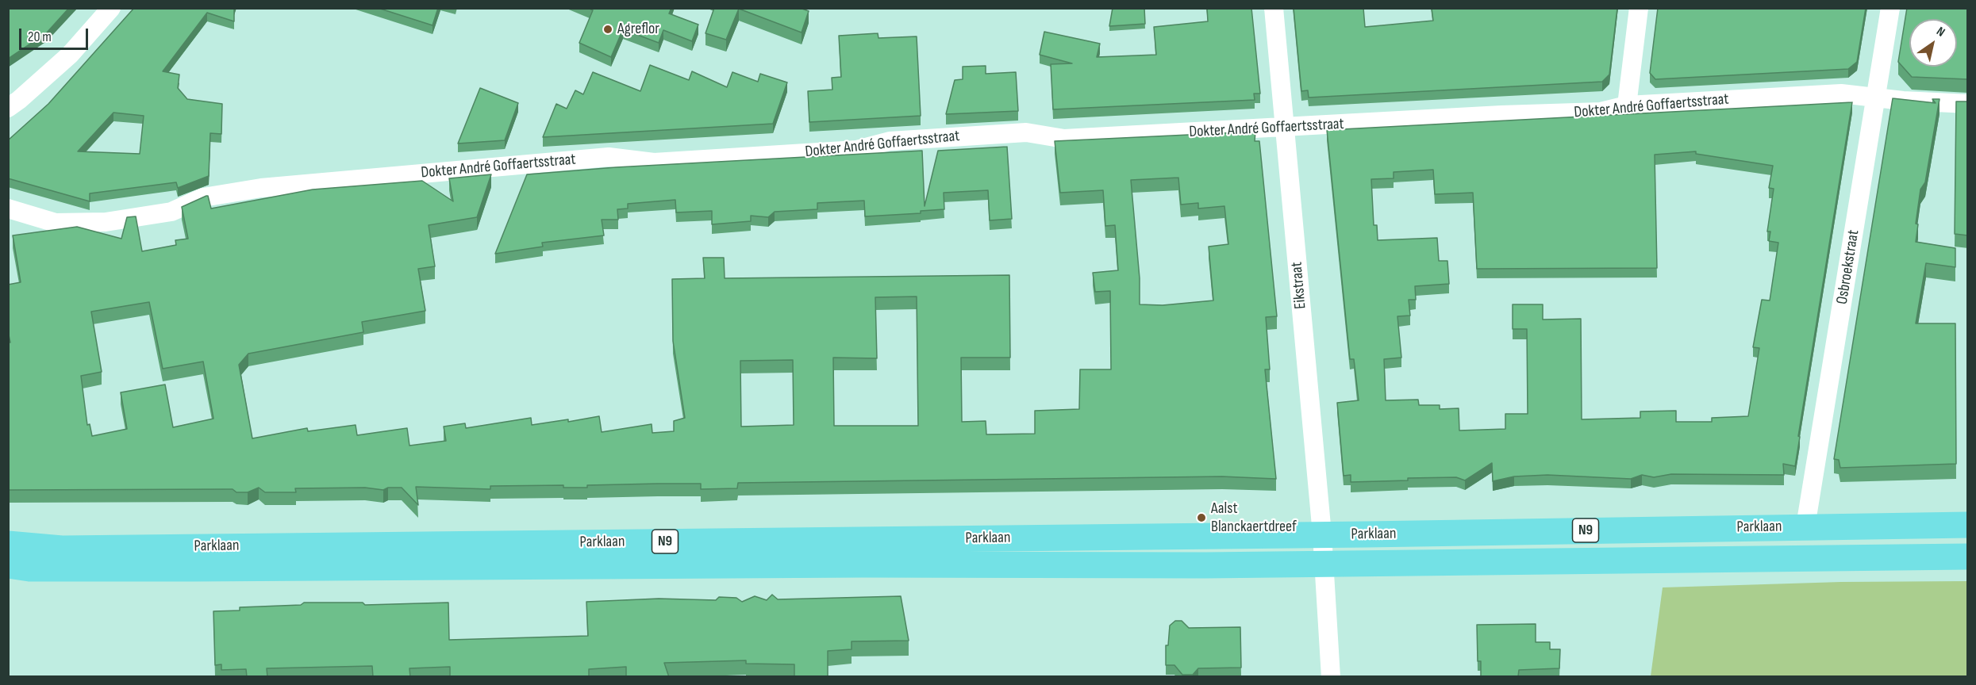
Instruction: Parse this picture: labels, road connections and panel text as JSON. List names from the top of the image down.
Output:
{
  "streets": {
    "main road": ["Parklaan", "N9"],
    "street": ["Dokter André Goffaertsstraat", "Osbroekstraat", "Eikstraat"]
  },
  "crossings": [
    ["Dokter André Goffaertsstraat", "Osbroekstraat"],
    ["Dokter André Goffaertsstraat", "Eikstraat"],
    ["Osbroekstraat", "Parklaan"],
    ["Eikstraat", "Parklaan"]
  ],
  "places": ["Agreflor", "Aalst Blanckaertdreef"],
  "scale_bar": "20 m",
  "north": "top right"
}
